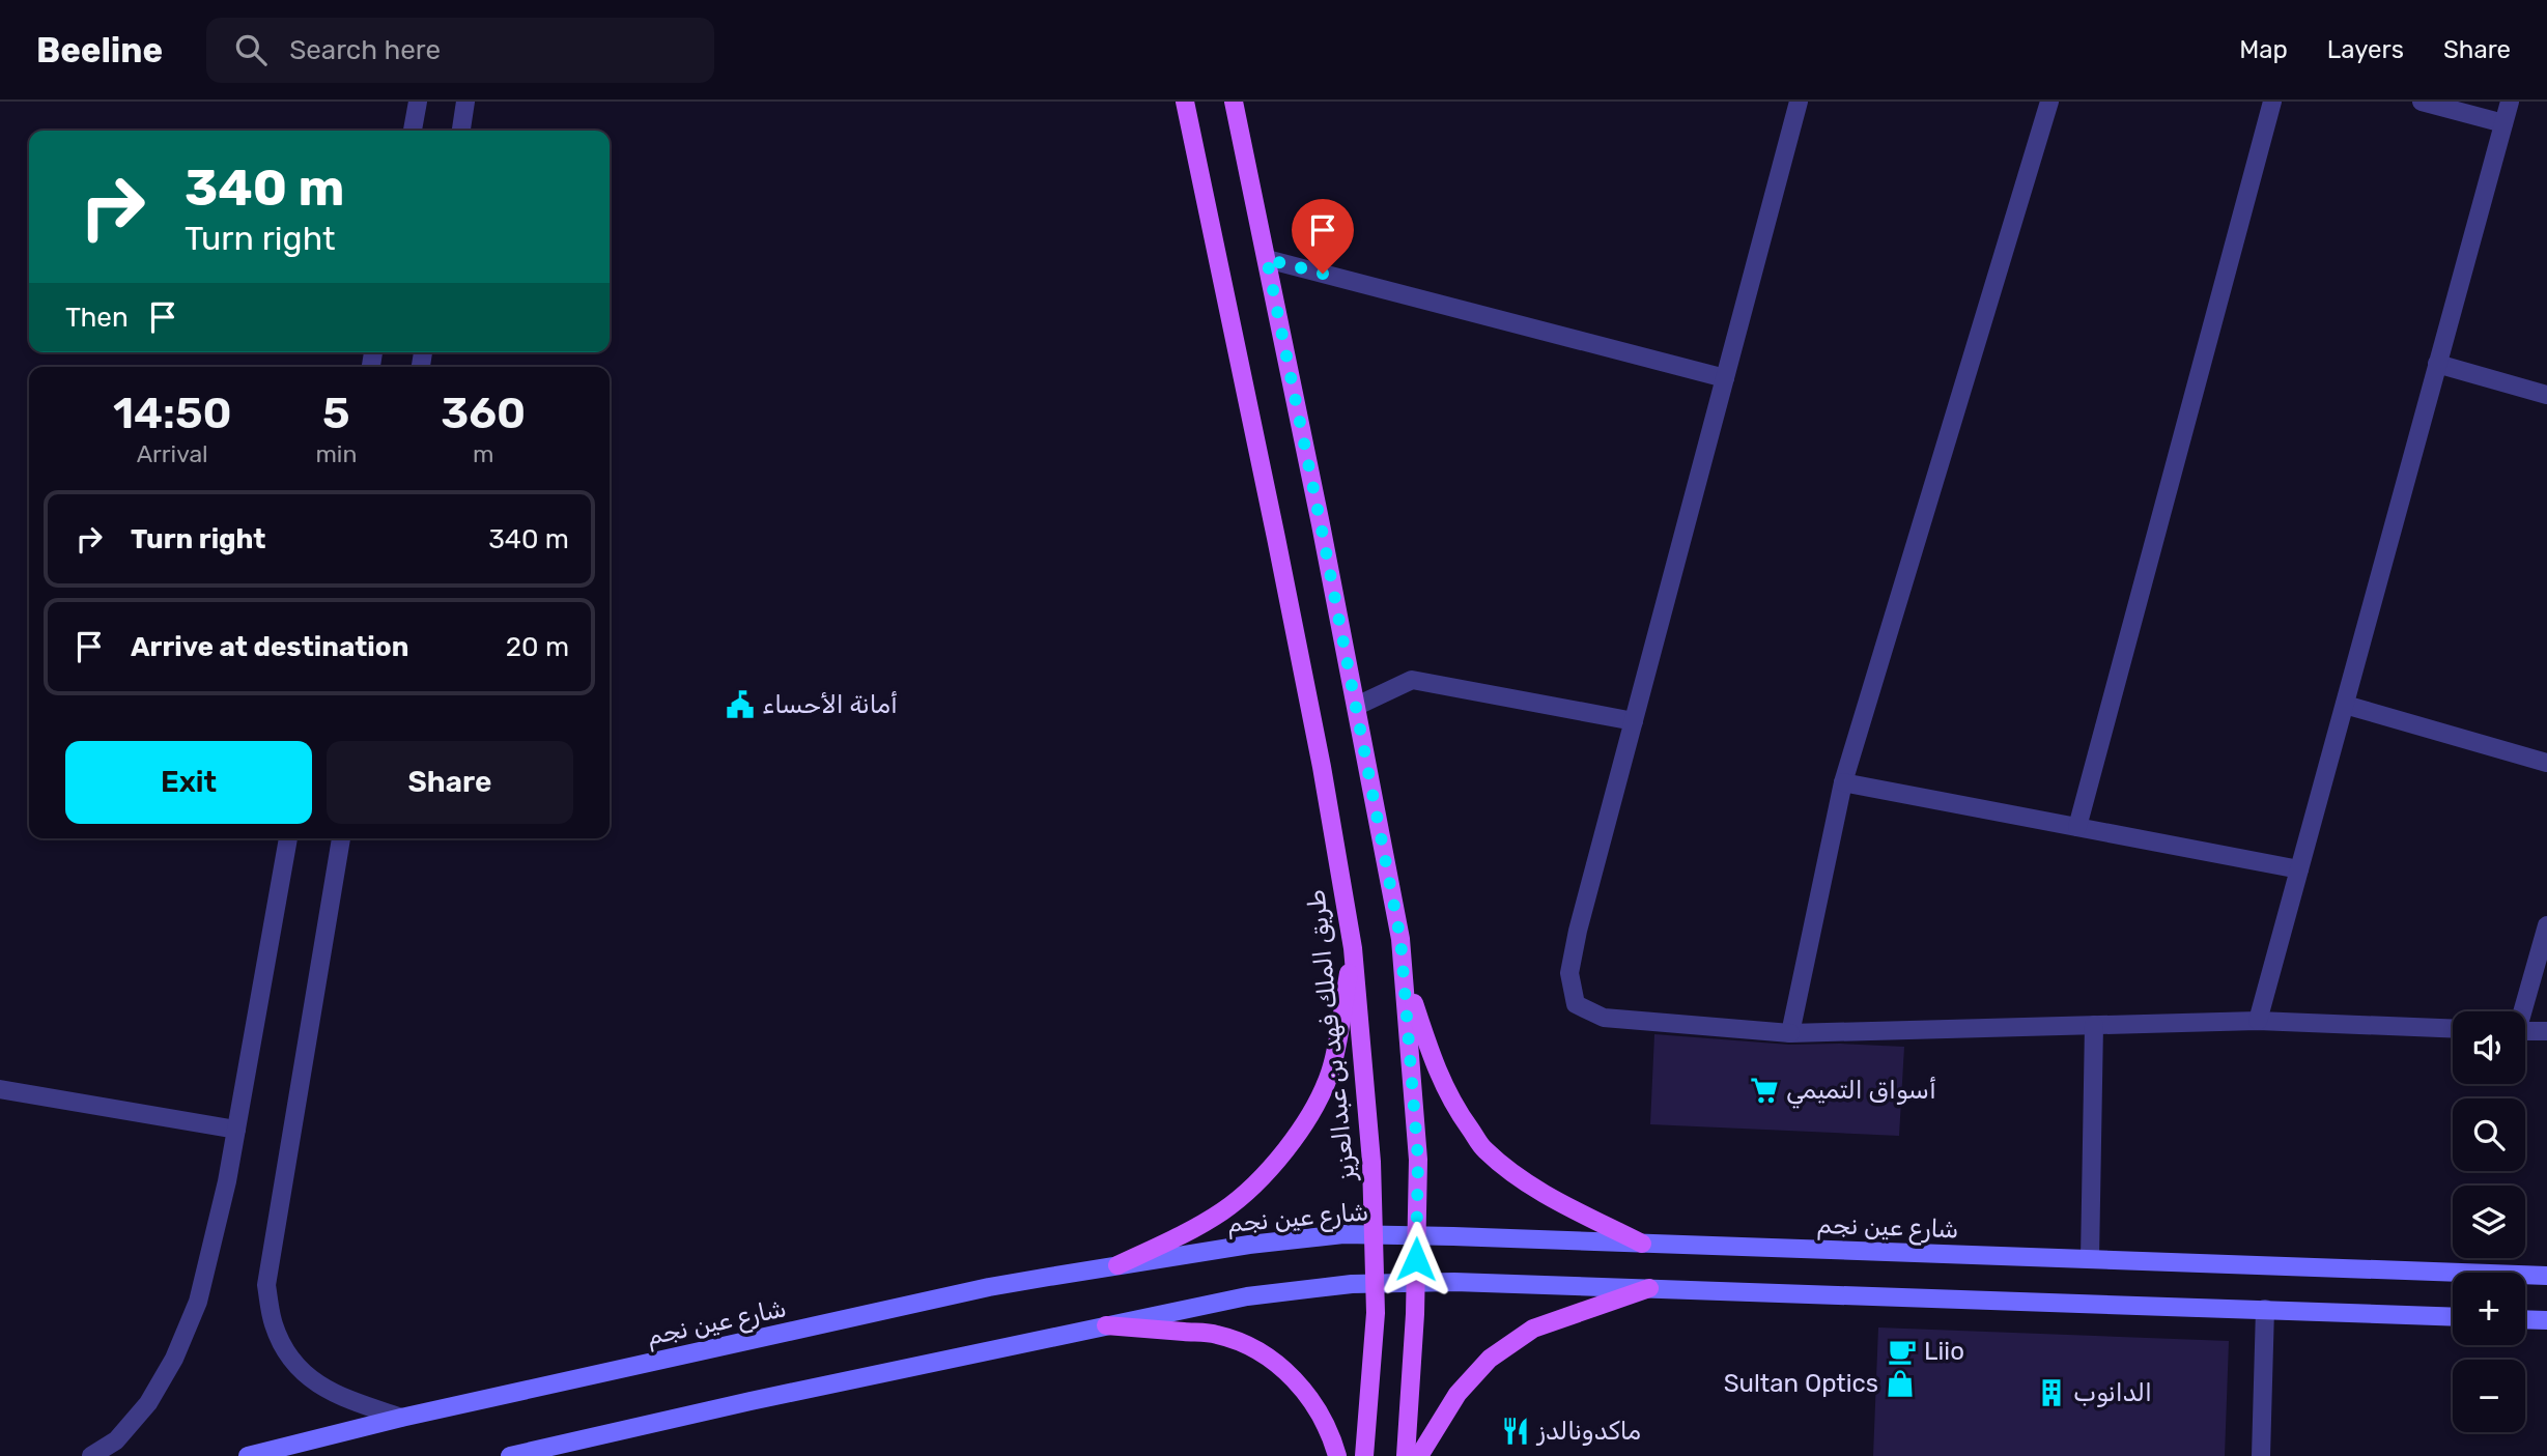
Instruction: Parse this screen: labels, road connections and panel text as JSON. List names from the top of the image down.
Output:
{
  "streets": {
    "main road": ["طريق الملك فهد بن عبدالعزيز", "شارع عين نجم"]
  },
  "crossings": [
    ["طريق الملك فهد بن عبدالعزيز", "شارع عين نجم"]
  ],
  "places": {
    "public building": ["أمانة الأحساء"],
    "supermarket": ["أسواق التميمي"],
    "cafe": ["Liio"],
    "shop": ["Sultan Optics"],
    "building": ["الدانوب"],
    "restaurant": ["ماكدونالدز"]
  },
  "page": {
    "header": "Beeline",
    "search": "Search here",
    "nav": ["Map", "Layers", "Share"],
    "turn": ["340 m", "Turn right"],
    "then": "Then",
    "eta": [
      "14:50",
      "Arrival",
      "5",
      "min",
      "360",
      "m"
    ],
    "list": [
      {
        "name": "Turn right",
        "value": "340 m"
      },
      {
        "name": "Arrive at destination",
        "value": "20 m"
      }
    ],
    "buttons": ["Exit", "Share"],
    "map_buttons": ["+", "−"]
  }
}
